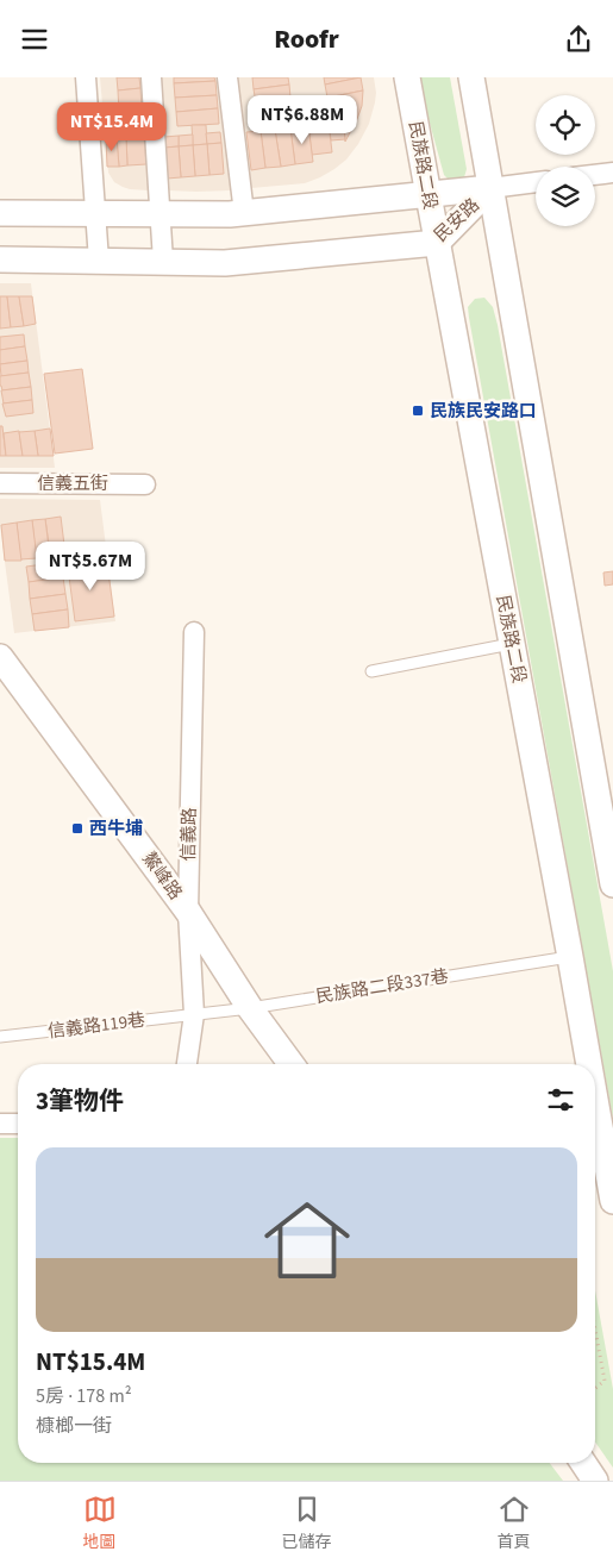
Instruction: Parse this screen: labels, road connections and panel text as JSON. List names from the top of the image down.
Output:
{
  "streets": {
    "street": [
      "民族路二段",
      "民安路",
      "信義五街",
      "信義路",
      "鰲峰路"
    ],
    "lane": ["民族路二段337巷", "信義路119巷"]
  },
  "crossings": [
    ["民族路二段", "民安路"],
    ["民族路二段", "民族路二段337巷"],
    ["信義路", "鰲峰路"],
    ["信義路", "民族路二段337巷"],
    ["信義路", "信義路119巷"],
    ["鰲峰路", "民族路二段337巷"],
    ["民族路二段337巷", "信義路119巷"]
  ],
  "places": {
    "transit": ["民族民安路口", "西牛埔"]
  },
  "page": {
    "header": "Roofr",
    "price": ["NT$6.88M", "NT$15.4M", "NT$5.67M"],
    "heading": "3筆物件",
    "list": [
      {
        "name": "NT$15.4M",
        "note": "5房 · 178 m² · 槺榔一街"
      }
    ],
    "tabs": ["地圖", "已儲存", "首頁"]
  }
}
